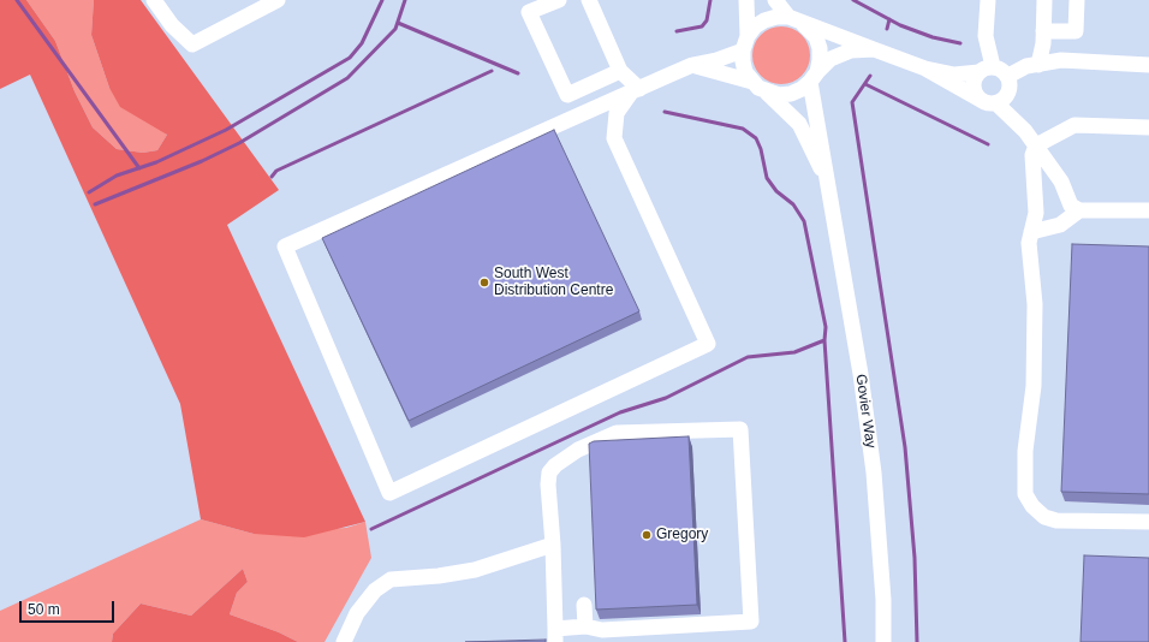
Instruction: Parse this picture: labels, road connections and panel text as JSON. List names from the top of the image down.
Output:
{
  "streets": {
    "street": ["Govier Way"]
  },
  "places": ["South West Distribution Centre", "Gregory"],
  "scale_bar": "50 m"
}
